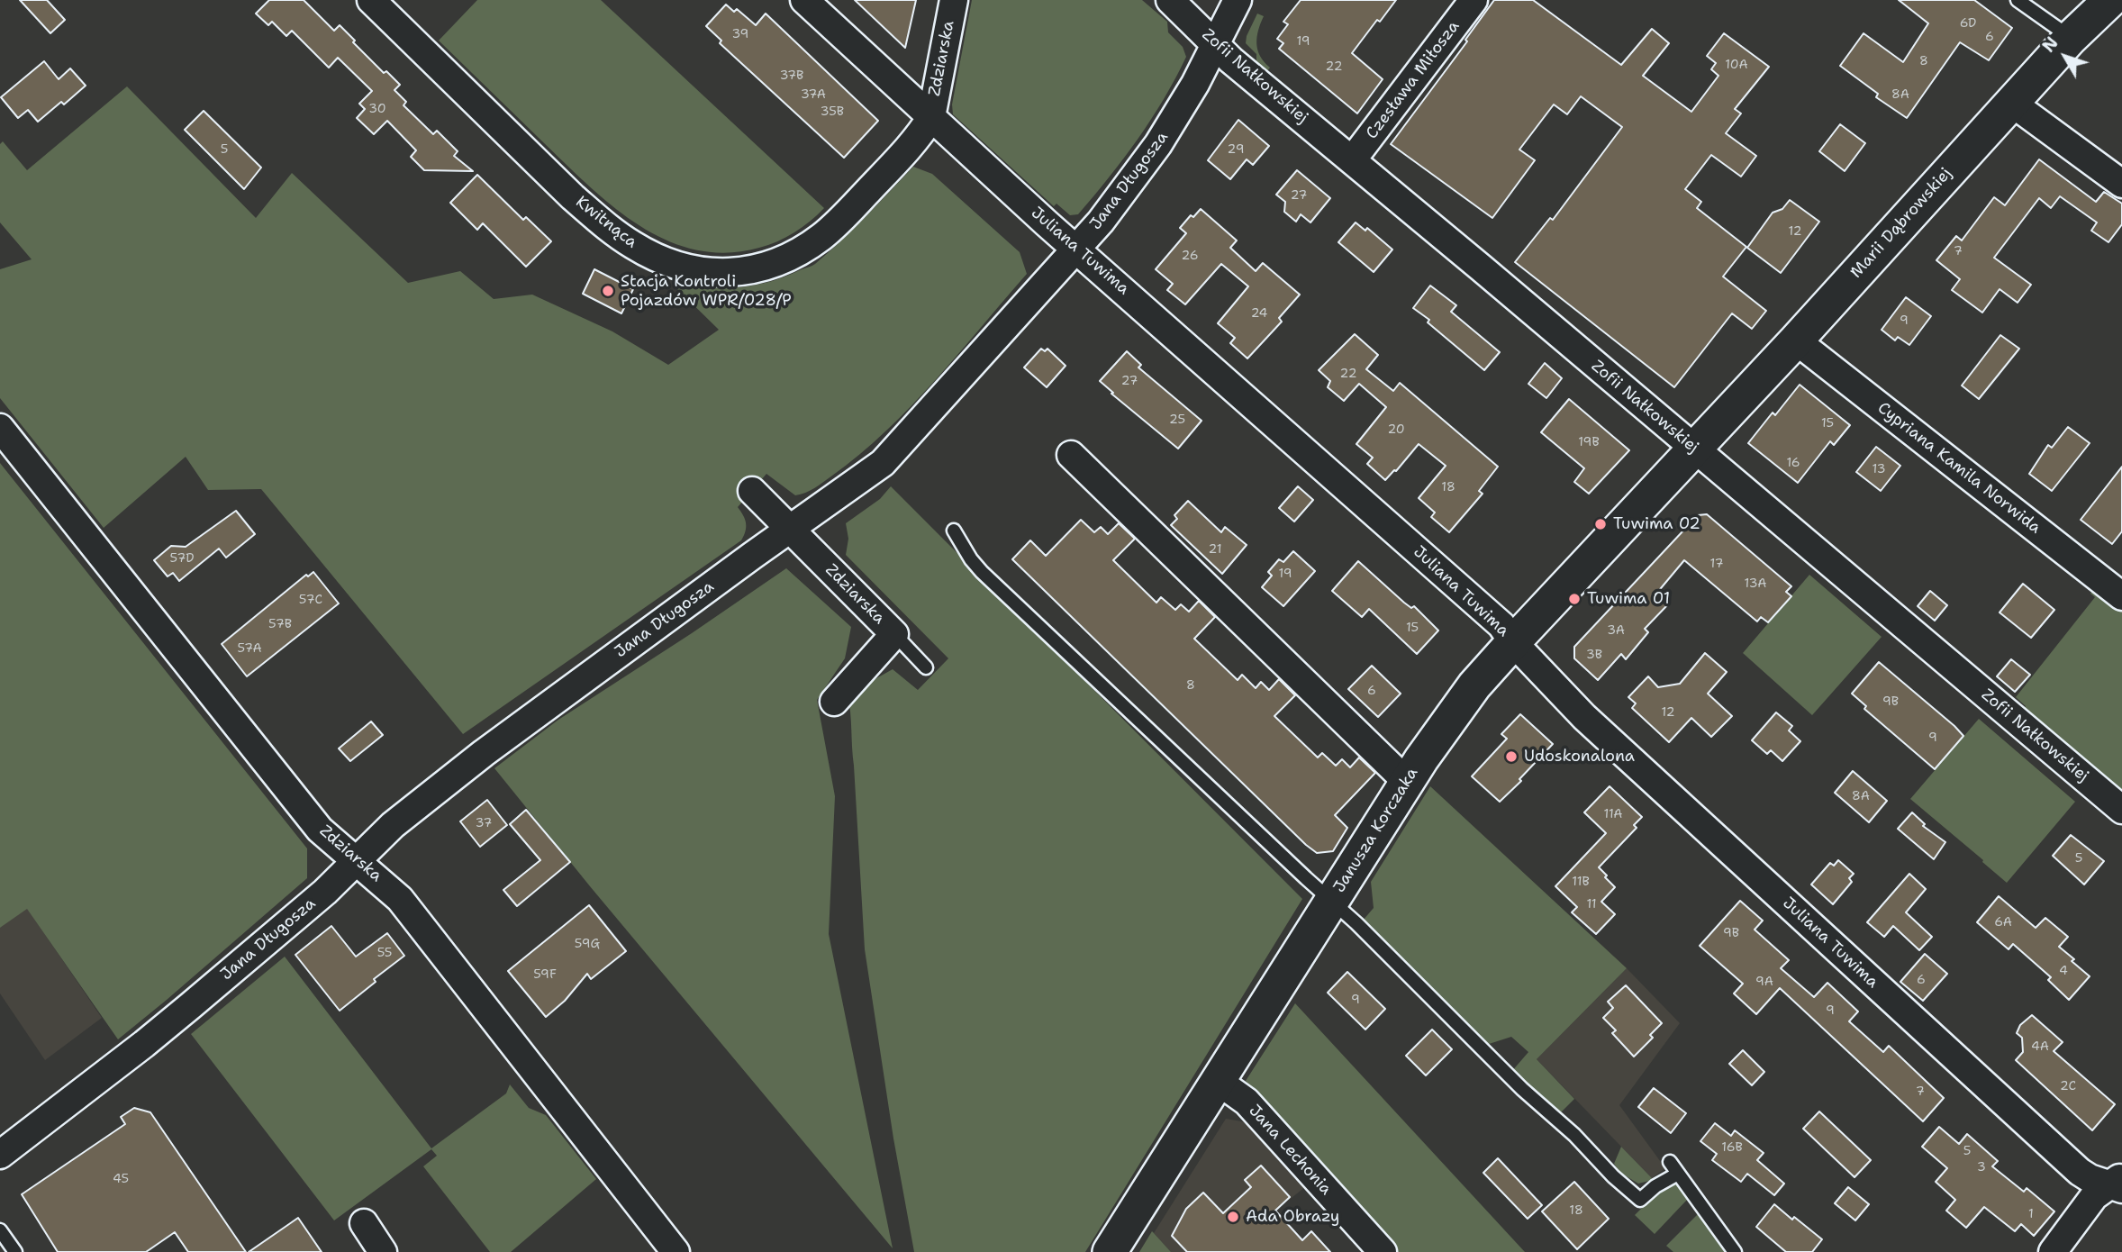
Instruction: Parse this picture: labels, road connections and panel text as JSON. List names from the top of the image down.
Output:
{
  "streets": {
    "street": [
      "Zdziarska",
      "Zofii Nałkowskiej",
      "Czesława Miłosza",
      "Jana Długosza",
      "Kwitnąca",
      "Marii Dąbrowskiej",
      "Juliana Tuwima",
      "Cypriana Kamila Norwida",
      "Janusza Korczaka",
      "Jana Lechonia"
    ]
  },
  "crossings": [
    ["Zdziarska", "Jana Długosza"],
    ["Zdziarska", "Kwitnąca"],
    ["Zdziarska", "Juliana Tuwima"],
    ["Zofii Nałkowskiej", "Czesława Miłosza"],
    ["Zofii Nałkowskiej", "Jana Długosza"],
    ["Zofii Nałkowskiej", "Marii Dąbrowskiej"],
    ["Zofii Nałkowskiej", "Janusza Korczaka"],
    ["Jana Długosza", "Juliana Tuwima"],
    ["Kwitnąca", "Juliana Tuwima"],
    ["Marii Dąbrowskiej", "Cypriana Kamila Norwida"],
    ["Marii Dąbrowskiej", "Janusza Korczaka"],
    ["Juliana Tuwima", "Janusza Korczaka"],
    ["Janusza Korczaka", "Jana Lechonia"]
  ],
  "places": [
    "Stacja Kontroli Pojazdów WPR/028/P",
    "Tuwima 02",
    "Tuwima 01",
    "Udoskonalona",
    "Ada Obrazy"
  ],
  "house_numbers": [
    "6D",
    "39",
    "6",
    "19",
    "8",
    "10A",
    "22",
    "37B",
    "37A",
    "8A",
    "30",
    "35B",
    "5",
    "29",
    "27",
    "12",
    "7",
    "26",
    "24",
    "9",
    "22",
    "27",
    "25",
    "15",
    "20",
    "19B",
    "16",
    "13",
    "18",
    "21",
    "57D",
    "17",
    "19",
    "13A",
    "57C",
    "57B",
    "15",
    "3A",
    "57A",
    "3B",
    "8",
    "6",
    "9B",
    "12",
    "9",
    "8A",
    "11A",
    "37",
    "5",
    "11B",
    "11",
    "6A",
    "9B",
    "59G",
    "55",
    "4",
    "59F",
    "6",
    "9A",
    "9",
    "9",
    "4A",
    "2C",
    "7",
    "16B",
    "5",
    "3",
    "45",
    "18",
    "1"
  ],
  "north": "top left"
}
